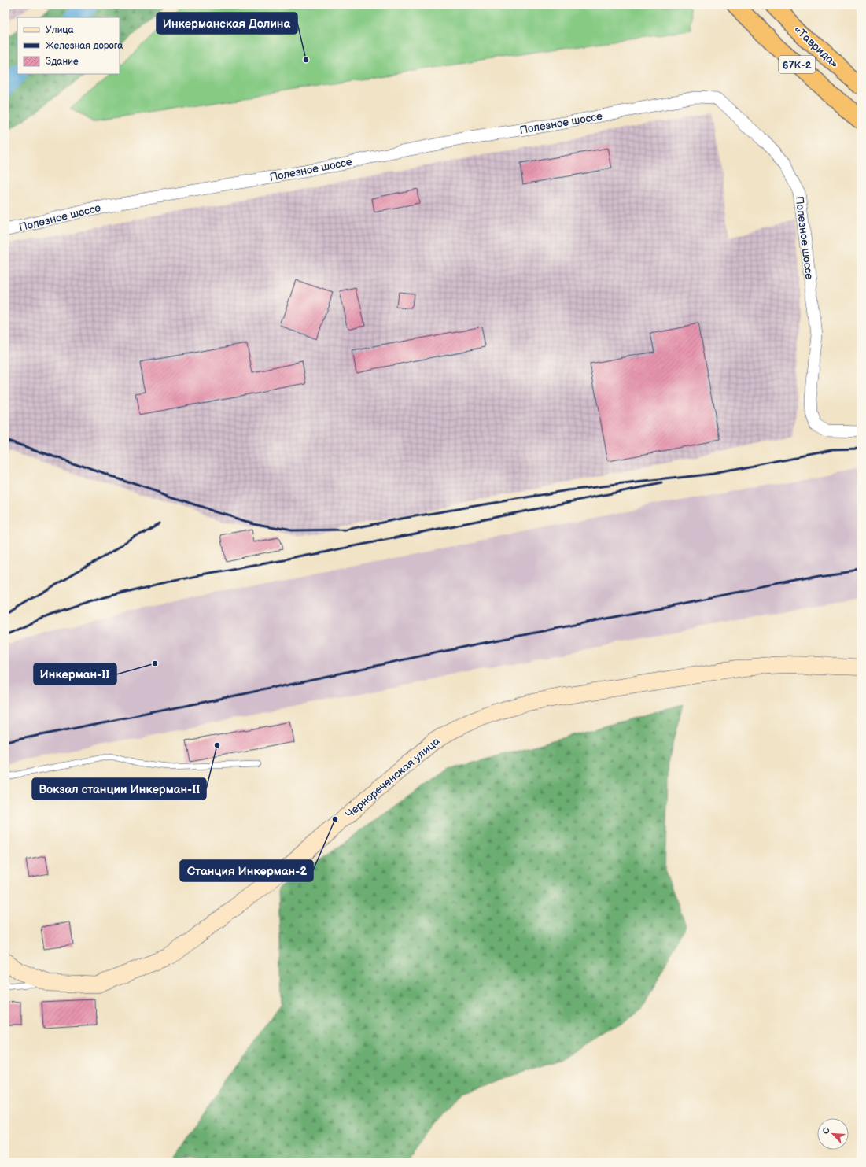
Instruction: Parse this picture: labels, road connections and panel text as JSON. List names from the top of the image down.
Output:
{
  "streets": {
    "highway": ["«Таврида»", "67К-2"],
    "main road": ["Чернореченская улица"],
    "street": ["Полезное шоссе"]
  },
  "places": [
    "Инкерманская Долина",
    "Инкерман-II",
    "Вокзал станции Инкерман-II",
    "Станция Инкерман-2"
  ],
  "legend": ["Улица", "Железная дорога", "Здание"],
  "north": "top left"
}
